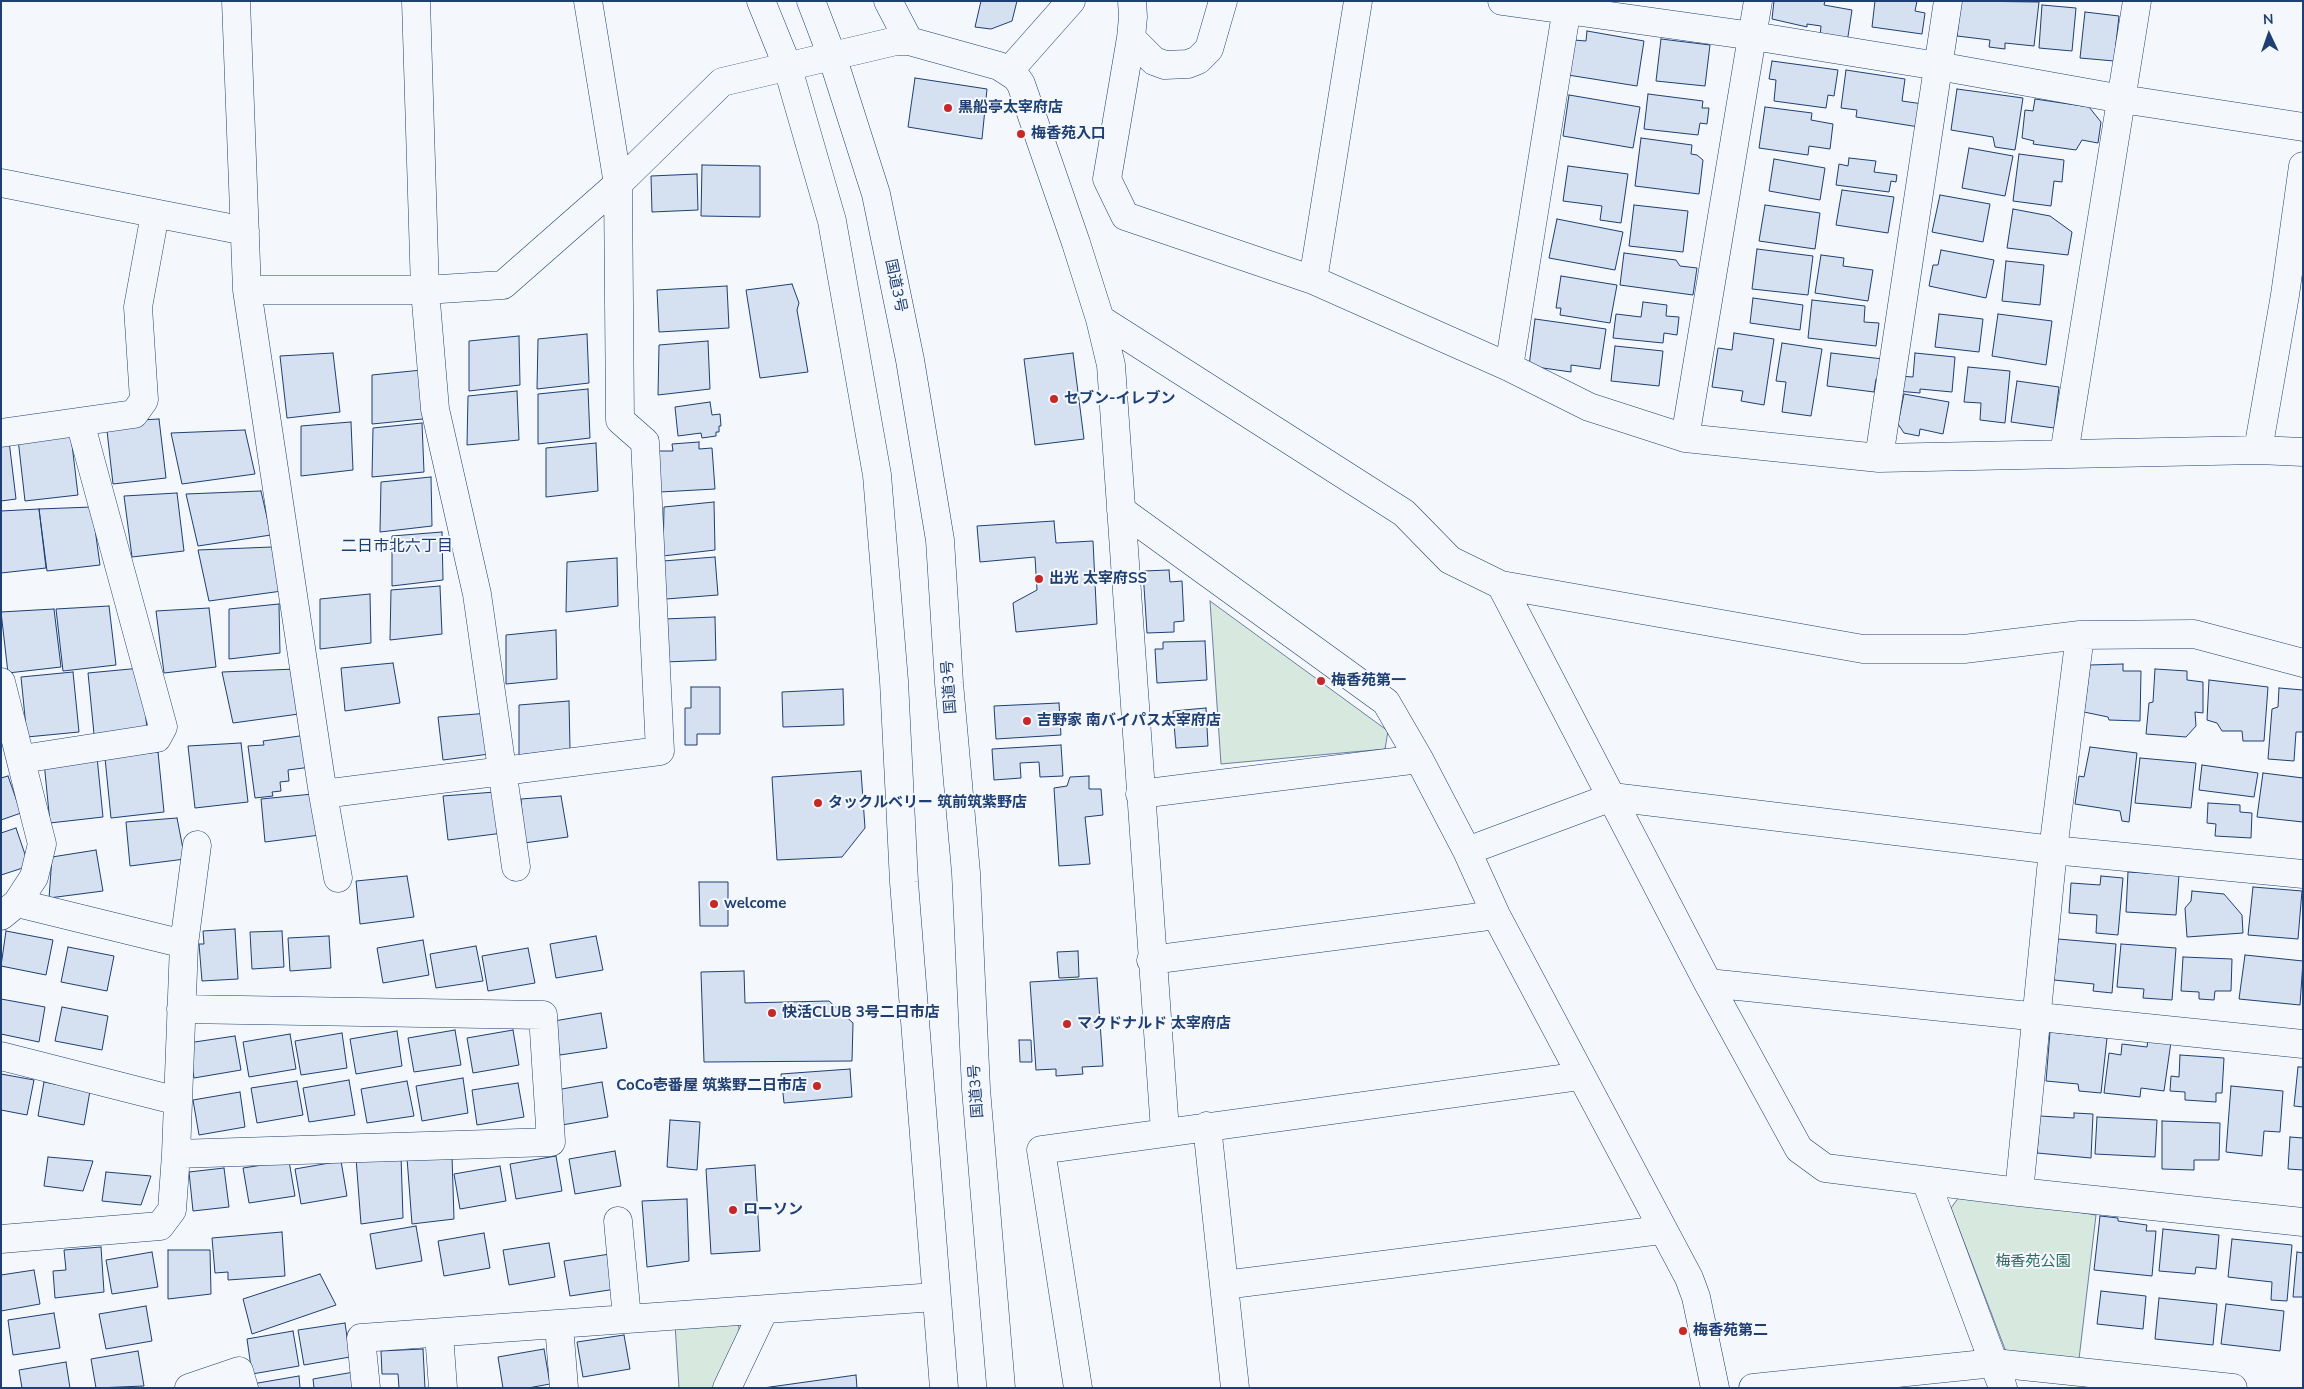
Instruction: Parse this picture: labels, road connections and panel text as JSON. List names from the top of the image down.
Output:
{
  "streets": {
    "main road": ["国道3号"]
  },
  "districts": ["二日市北六丁目"],
  "parks": ["梅香苑公園"],
  "places": [
    "黒船亭太宰府店",
    "梅香苑入口",
    "セブン-イレブン",
    "出光 太宰府SS",
    "梅香苑第一",
    "吉野家 南バイパス太宰府店",
    "タックルベリー 筑前筑紫野店",
    "welcome",
    "快活CLUB 3号二日市店",
    "マクドナルド 太宰府店",
    "CoCo壱番屋 筑紫野二日市店",
    "ローソン",
    "梅香苑第二"
  ],
  "north": "top"
}
